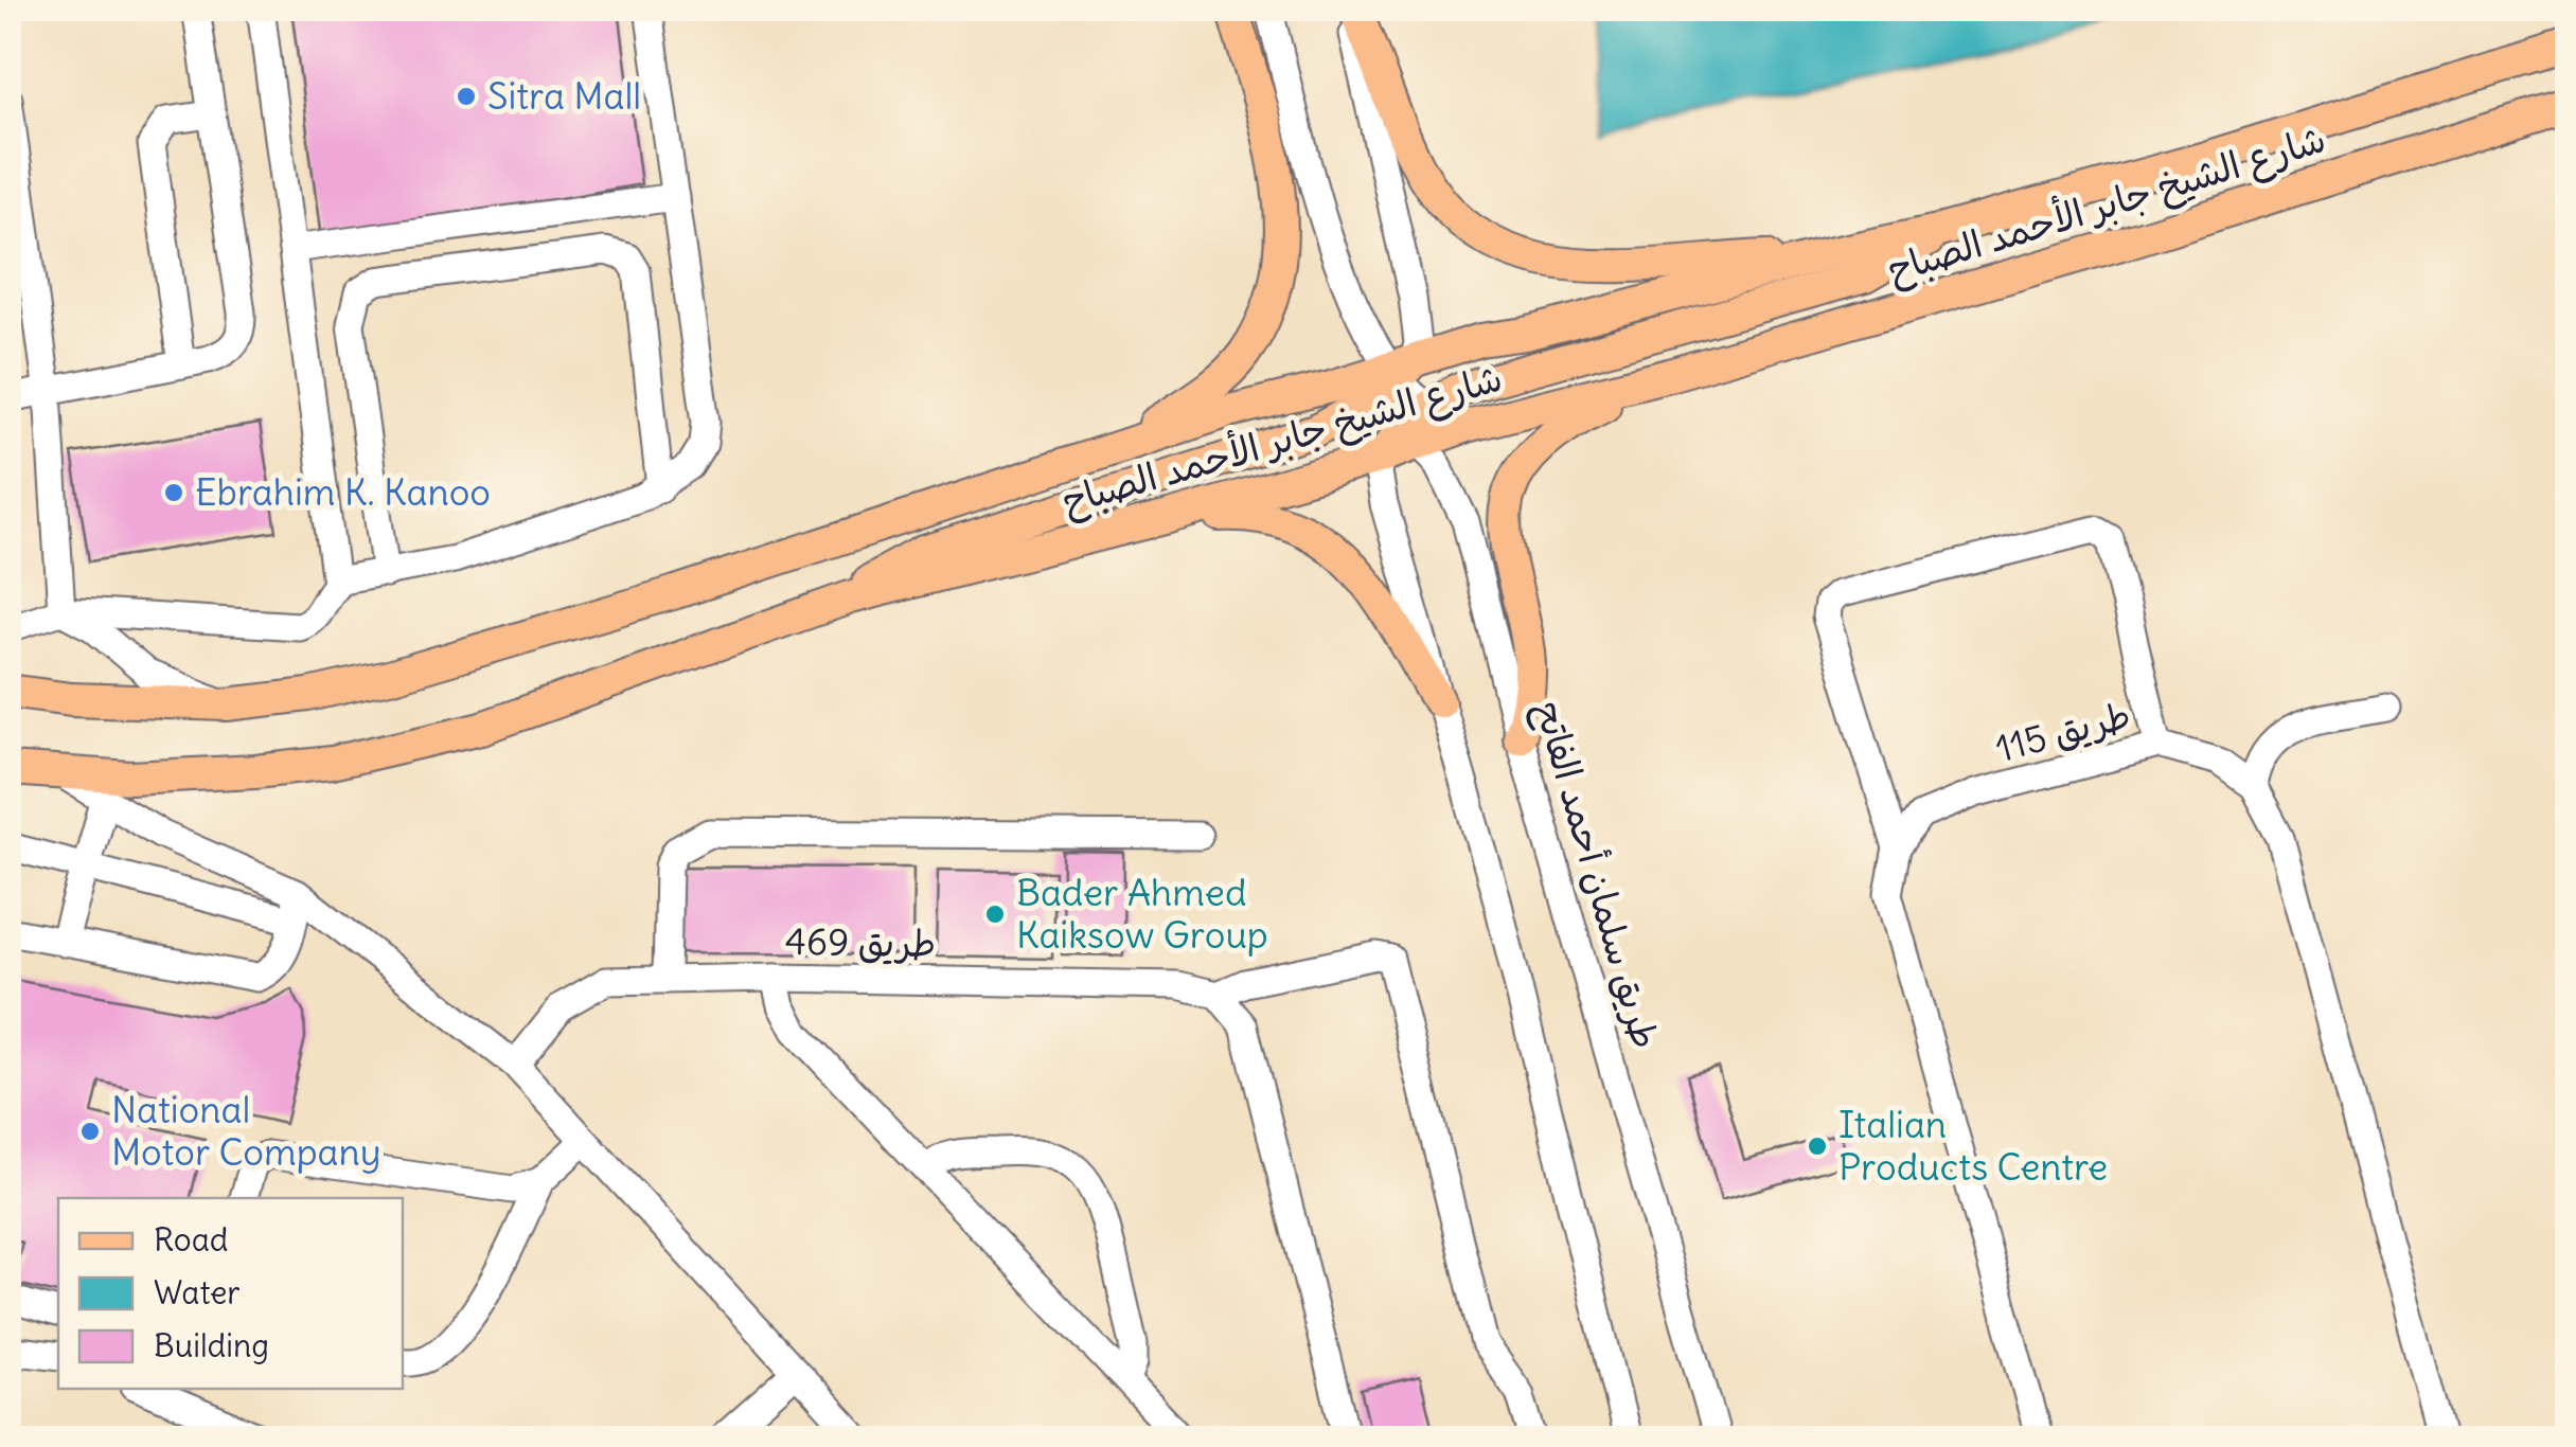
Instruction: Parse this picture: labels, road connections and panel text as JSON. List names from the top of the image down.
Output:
{
  "streets": {
    "main road": ["شارع الشيخ جابر الأحمد الصباح"],
    "street": ["طريق 115", "طريق سلمان أحمد الفاتح", "طريق 469"]
  },
  "crossings": [
    ["شارع الشيخ جابر الأحمد الصباح", "طريق سلمان أحمد الفاتح"]
  ],
  "places": [
    "Sitra Mall",
    "Ebrahim K. Kanoo",
    "Bader Ahmed Kaiksow Group",
    "National Motor Company",
    "Italian Products Centre"
  ],
  "legend": ["Road", "Water", "Building"]
}
